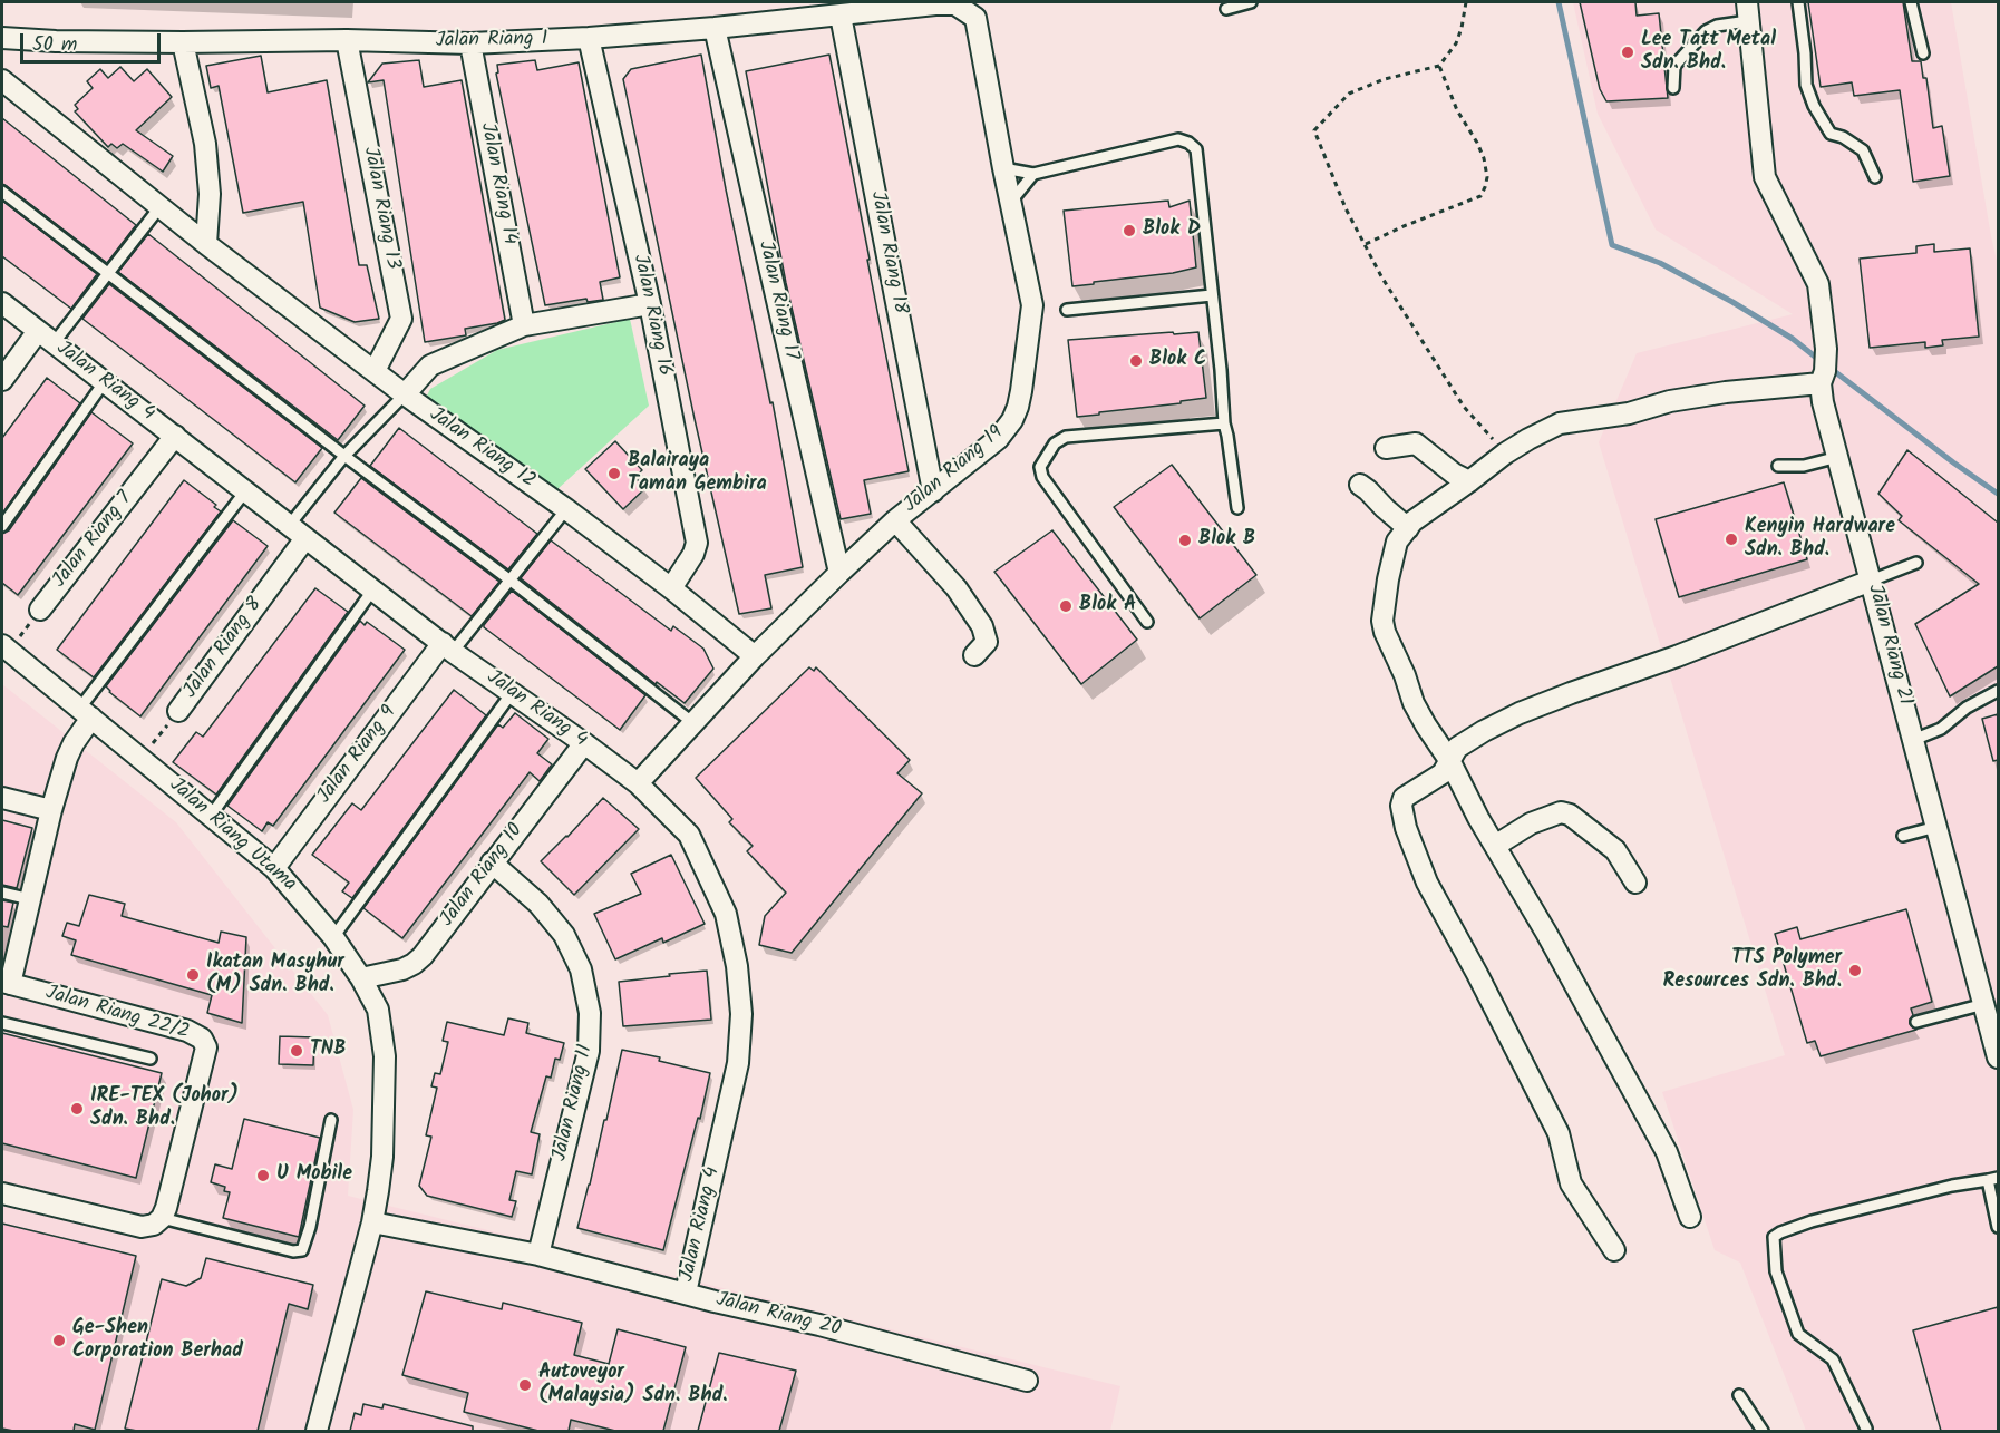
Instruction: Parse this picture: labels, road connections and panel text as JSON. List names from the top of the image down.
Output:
{
  "streets": {
    "street": [
      "Jalan Riang 1",
      "Jalan Riang 14",
      "Jalan Riang 13",
      "Jalan Riang 18",
      "Jalan Riang 17",
      "Jalan Riang 16",
      "Jalan Riang 4",
      "Jalan Riang 12",
      "Jalan Riang 19",
      "Jalan Riang 7",
      "Jalan Riang 21",
      "Jalan Riang 8",
      "Jalan Riang 9",
      "Jalan Riang Utama",
      "Jalan Riang 10",
      "Jalan Riang 22/2",
      "Jalan Riang 11",
      "Jalan Riang 20"
    ]
  },
  "crossings": [
    ["Jalan Riang 1", "Jalan Riang 14"],
    ["Jalan Riang 1", "Jalan Riang 13"],
    ["Jalan Riang 1", "Jalan Riang 18"],
    ["Jalan Riang 1", "Jalan Riang 17"],
    ["Jalan Riang 1", "Jalan Riang 16"],
    ["Jalan Riang 1", "Jalan Riang 19"],
    ["Jalan Riang 13", "Jalan Riang 12"],
    ["Jalan Riang 18", "Jalan Riang 19"],
    ["Jalan Riang 17", "Jalan Riang 19"],
    ["Jalan Riang 16", "Jalan Riang 12"],
    ["Jalan Riang 4", "Jalan Riang 19"],
    ["Jalan Riang 4", "Jalan Riang 7"],
    ["Jalan Riang 4", "Jalan Riang 8"],
    ["Jalan Riang 4", "Jalan Riang 9"],
    ["Jalan Riang 4", "Jalan Riang 10"],
    ["Jalan Riang 4", "Jalan Riang 20"],
    ["Jalan Riang 12", "Jalan Riang 19"],
    ["Jalan Riang 7", "Jalan Riang Utama"],
    ["Jalan Riang 8", "Jalan Riang Utama"],
    ["Jalan Riang 9", "Jalan Riang Utama"],
    ["Jalan Riang Utama", "Jalan Riang 10"],
    ["Jalan Riang Utama", "Jalan Riang 20"],
    ["Jalan Riang 10", "Jalan Riang 11"],
    ["Jalan Riang 11", "Jalan Riang 20"]
  ],
  "places": [
    "Lee Tatt Metal Sdn. Bhd.",
    "Blok D",
    "Blok C",
    "Balairaya Taman Gembira",
    "Kenyin Hardware Sdn. Bhd.",
    "Blok B",
    "Blok A",
    "TTS Polymer Resources Sdn. Bhd.",
    "Ikatan Masyhur (M) Sdn. Bhd.",
    "TNB",
    "IRE-TEX (Johor) Sdn. Bhd.",
    "U Mobile",
    "Ge-Shen Corporation Berhad",
    "Autoveyor (Malaysia) Sdn. Bhd."
  ],
  "scale_bar": "50 m"
}
